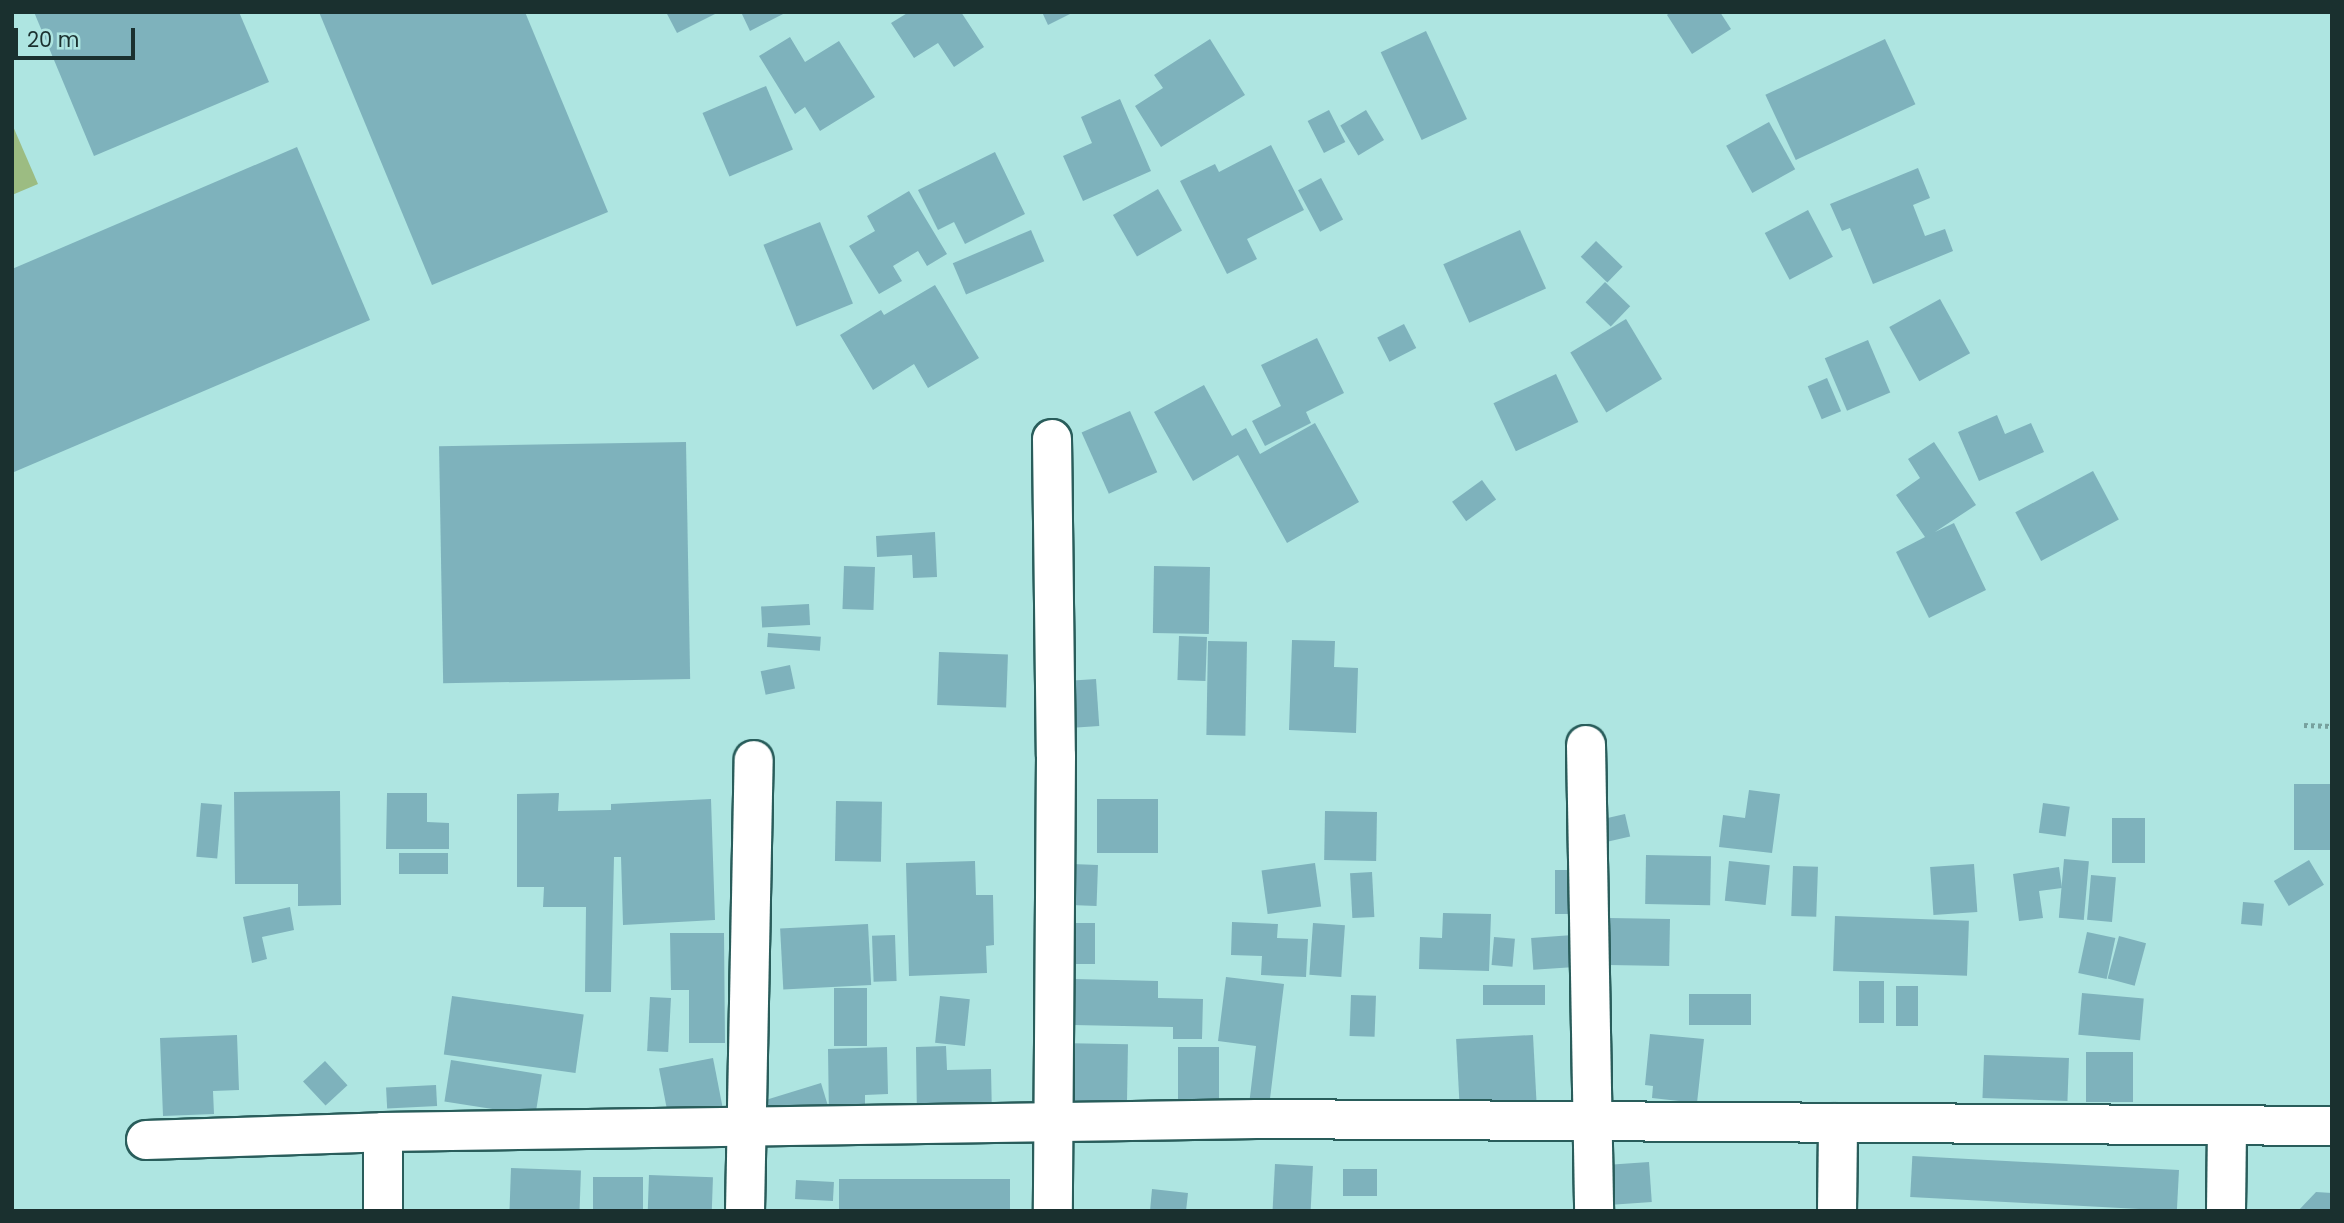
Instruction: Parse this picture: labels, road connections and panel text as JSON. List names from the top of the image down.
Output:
{
  "scale_bar": "20 m"
}
